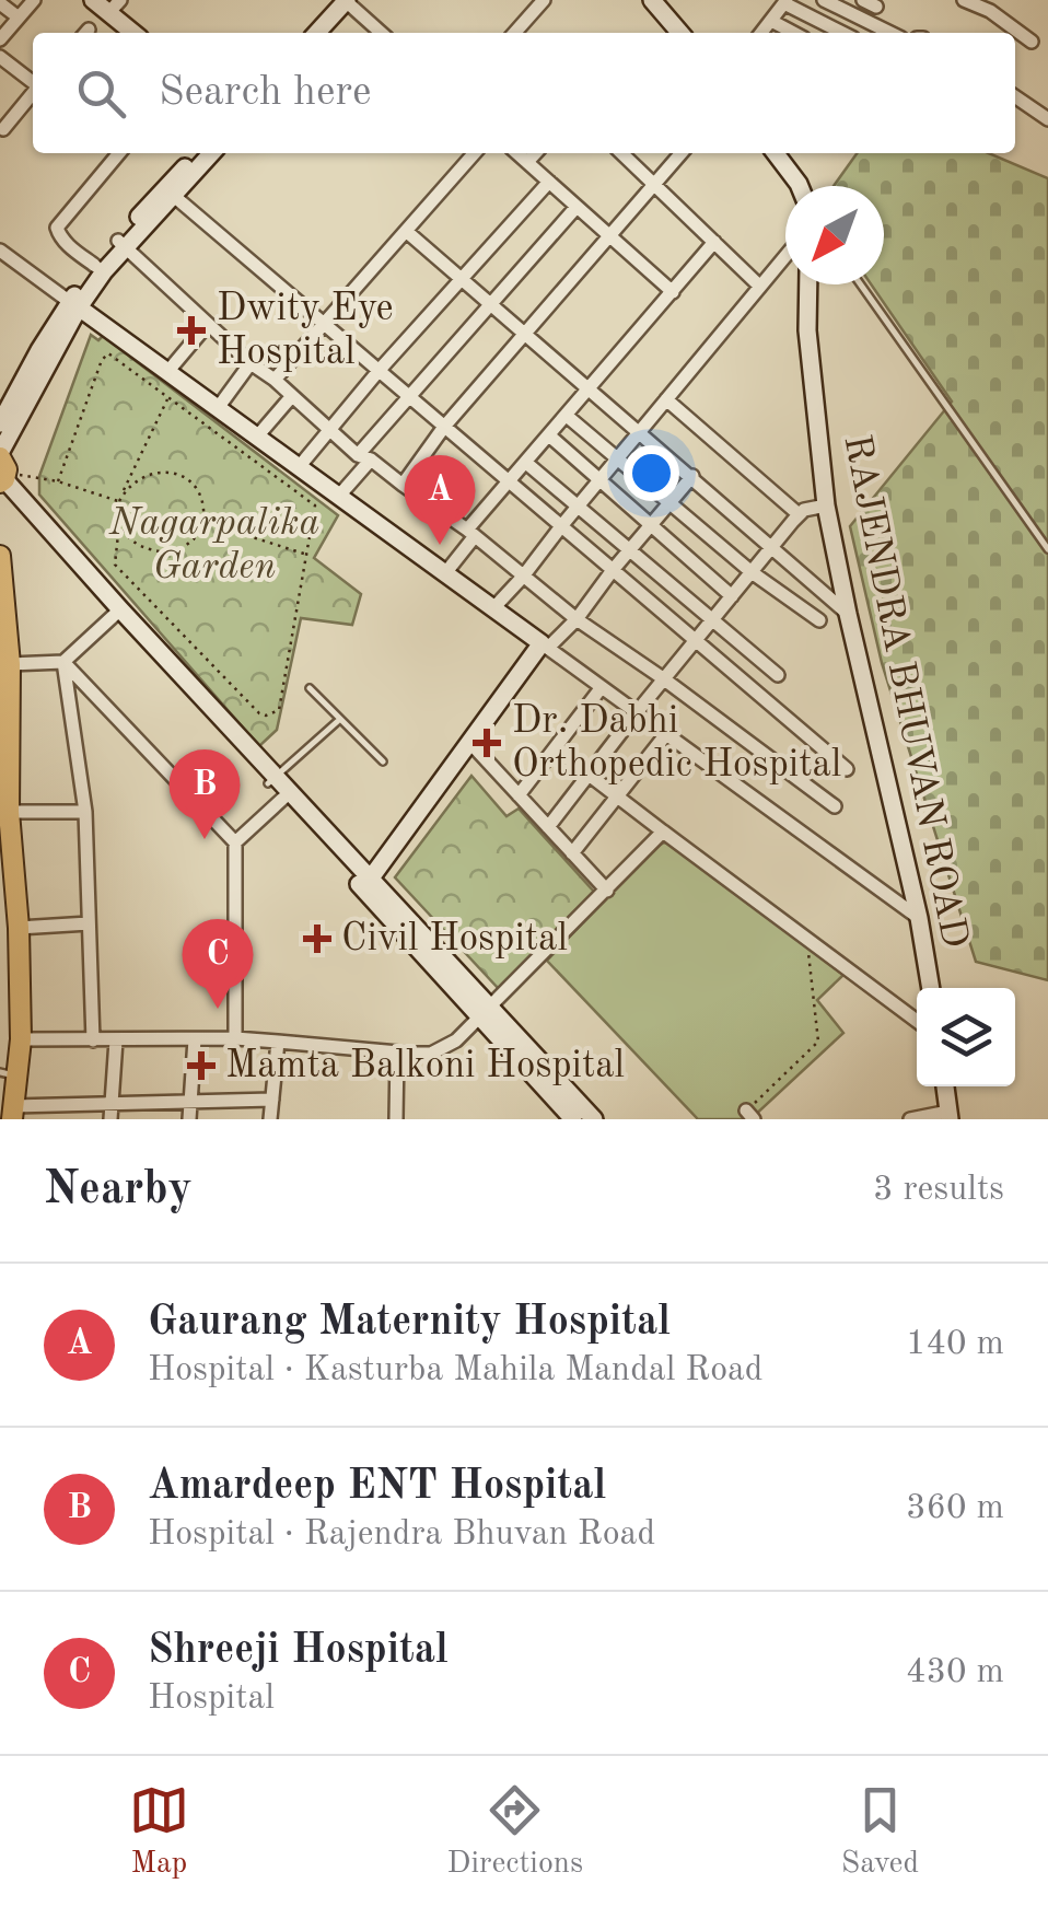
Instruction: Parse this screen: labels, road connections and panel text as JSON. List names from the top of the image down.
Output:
{
  "streets": {
    "street": ["RAJENDRA BHUVAN ROAD"]
  },
  "parks": ["Nagarpalika Garden"],
  "places": {
    "health": [
      "Dwity Eye Hospital",
      "Dr. Dabhi Orthopedic Hospital",
      "Civil Hospital",
      "Mamta Balkoni Hospital"
    ]
  },
  "north": "bottom left",
  "page": {
    "search": "Search here",
    "pins": ["A", "B", "C"],
    "heading": ["Nearby", "3 results"],
    "list": [
      {
        "mark": "A",
        "name": "Gaurang Maternity Hospital",
        "note": "Hospital · Kasturba Mahila Mandal Road",
        "value": "140 m"
      },
      {
        "mark": "B",
        "name": "Amardeep ENT Hospital",
        "note": "Hospital · Rajendra Bhuvan Road",
        "value": "360 m"
      },
      {
        "mark": "C",
        "name": "Shreeji Hospital",
        "note": "Hospital",
        "value": "430 m"
      }
    ],
    "nav": ["Map", "Directions", "Saved"]
  }
}
